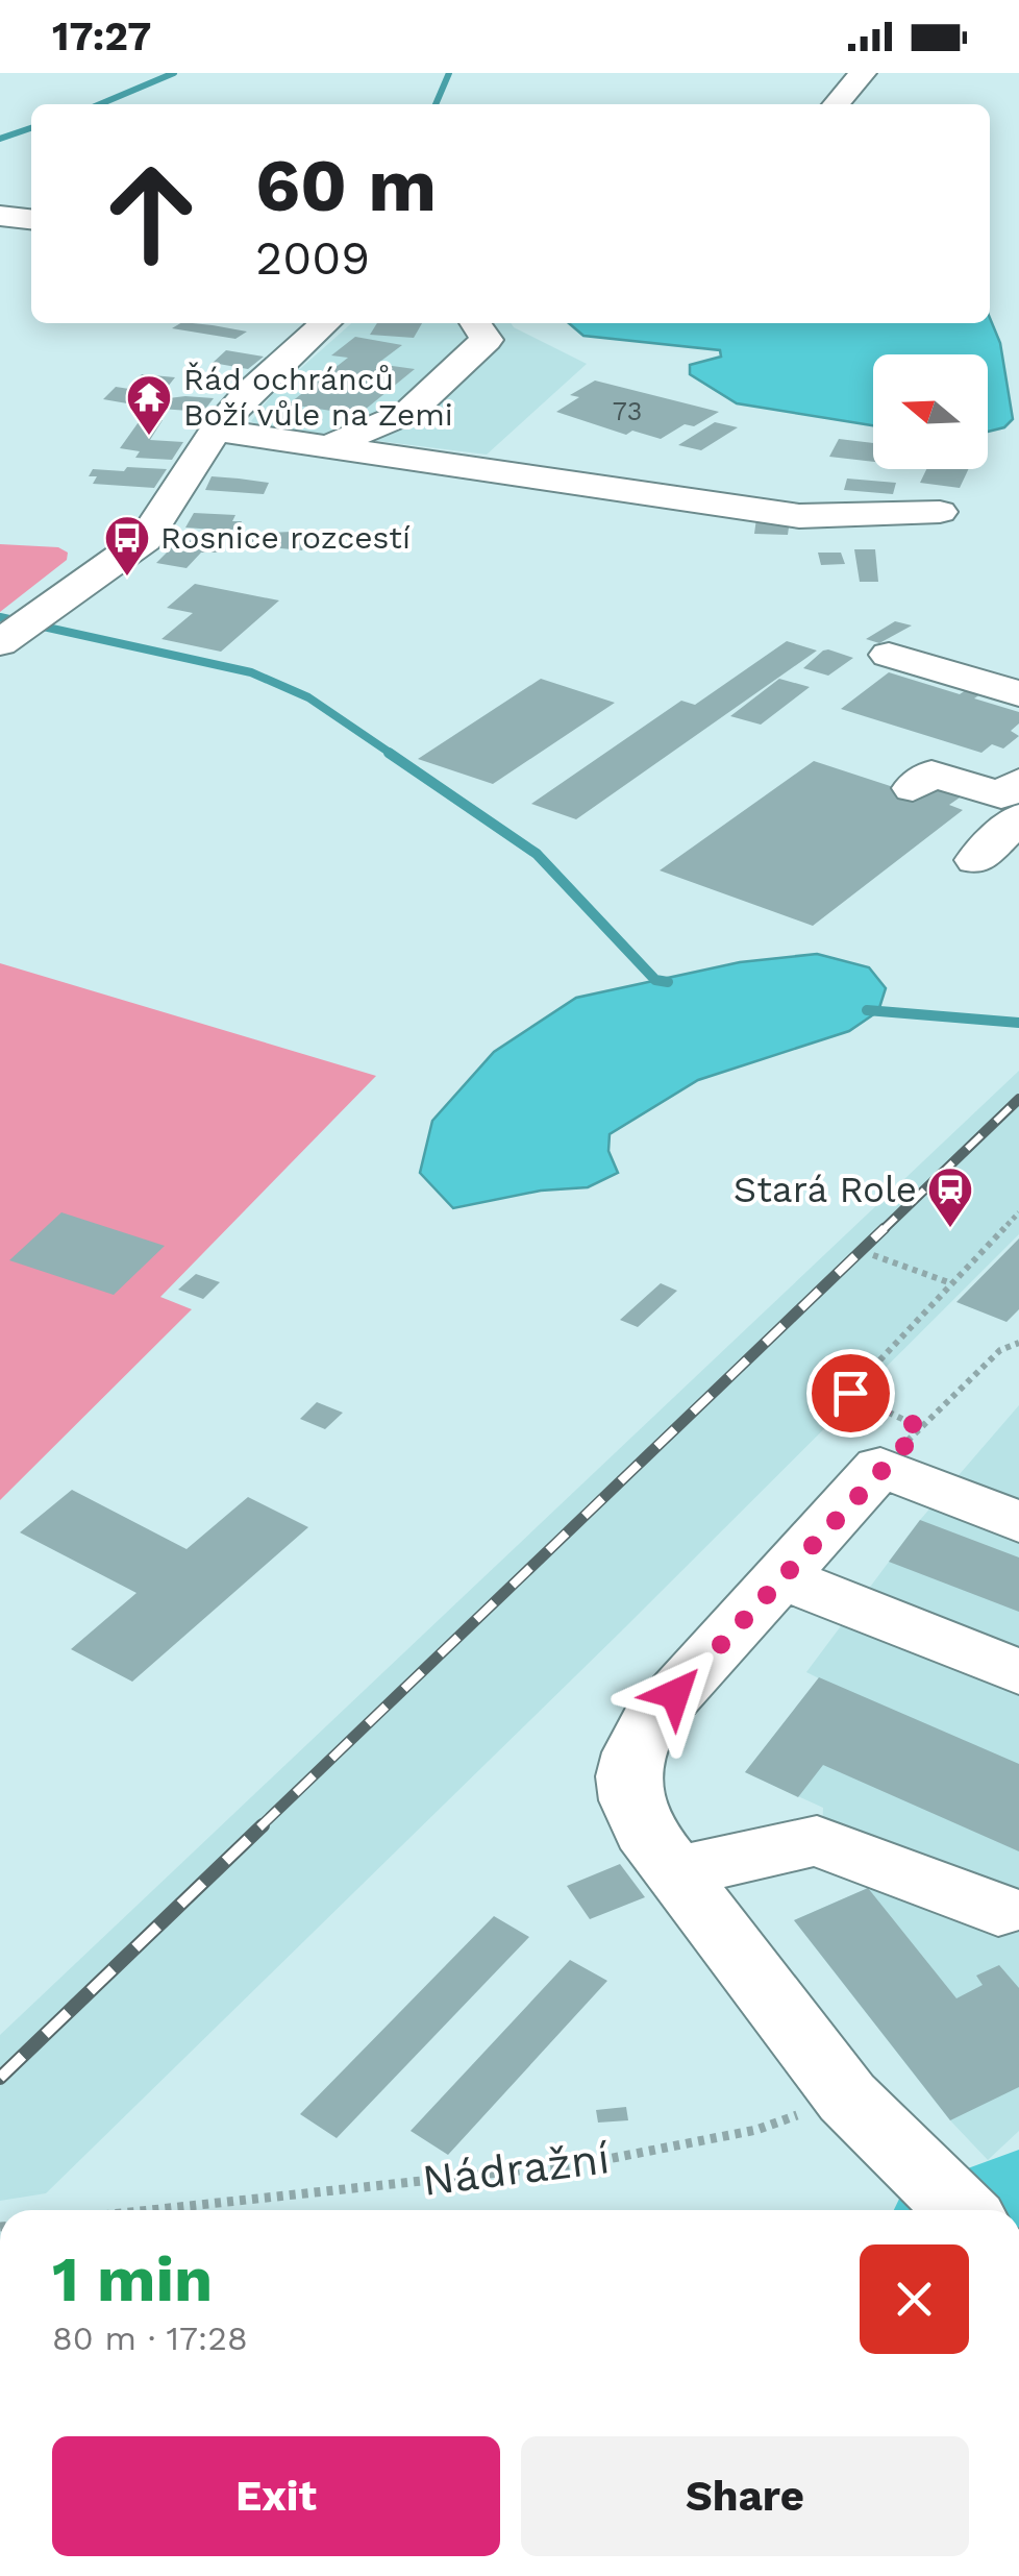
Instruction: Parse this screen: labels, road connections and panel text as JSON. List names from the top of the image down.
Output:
{
  "streets": {
    "path": ["Nádražní"]
  },
  "places": {
    "temple": ["Řád ochránců Boží vůle na Zemi"],
    "bus stop": ["Rosnice rozcestí"],
    "station": ["Stará Role"]
  },
  "house_numbers": ["73"],
  "north": "left",
  "page": {
    "status": "17:27",
    "turn": ["60 m", "2009"],
    "heading": ["1 min", "80 m · 17:28"],
    "buttons": ["Exit", "Share"]
  }
}
